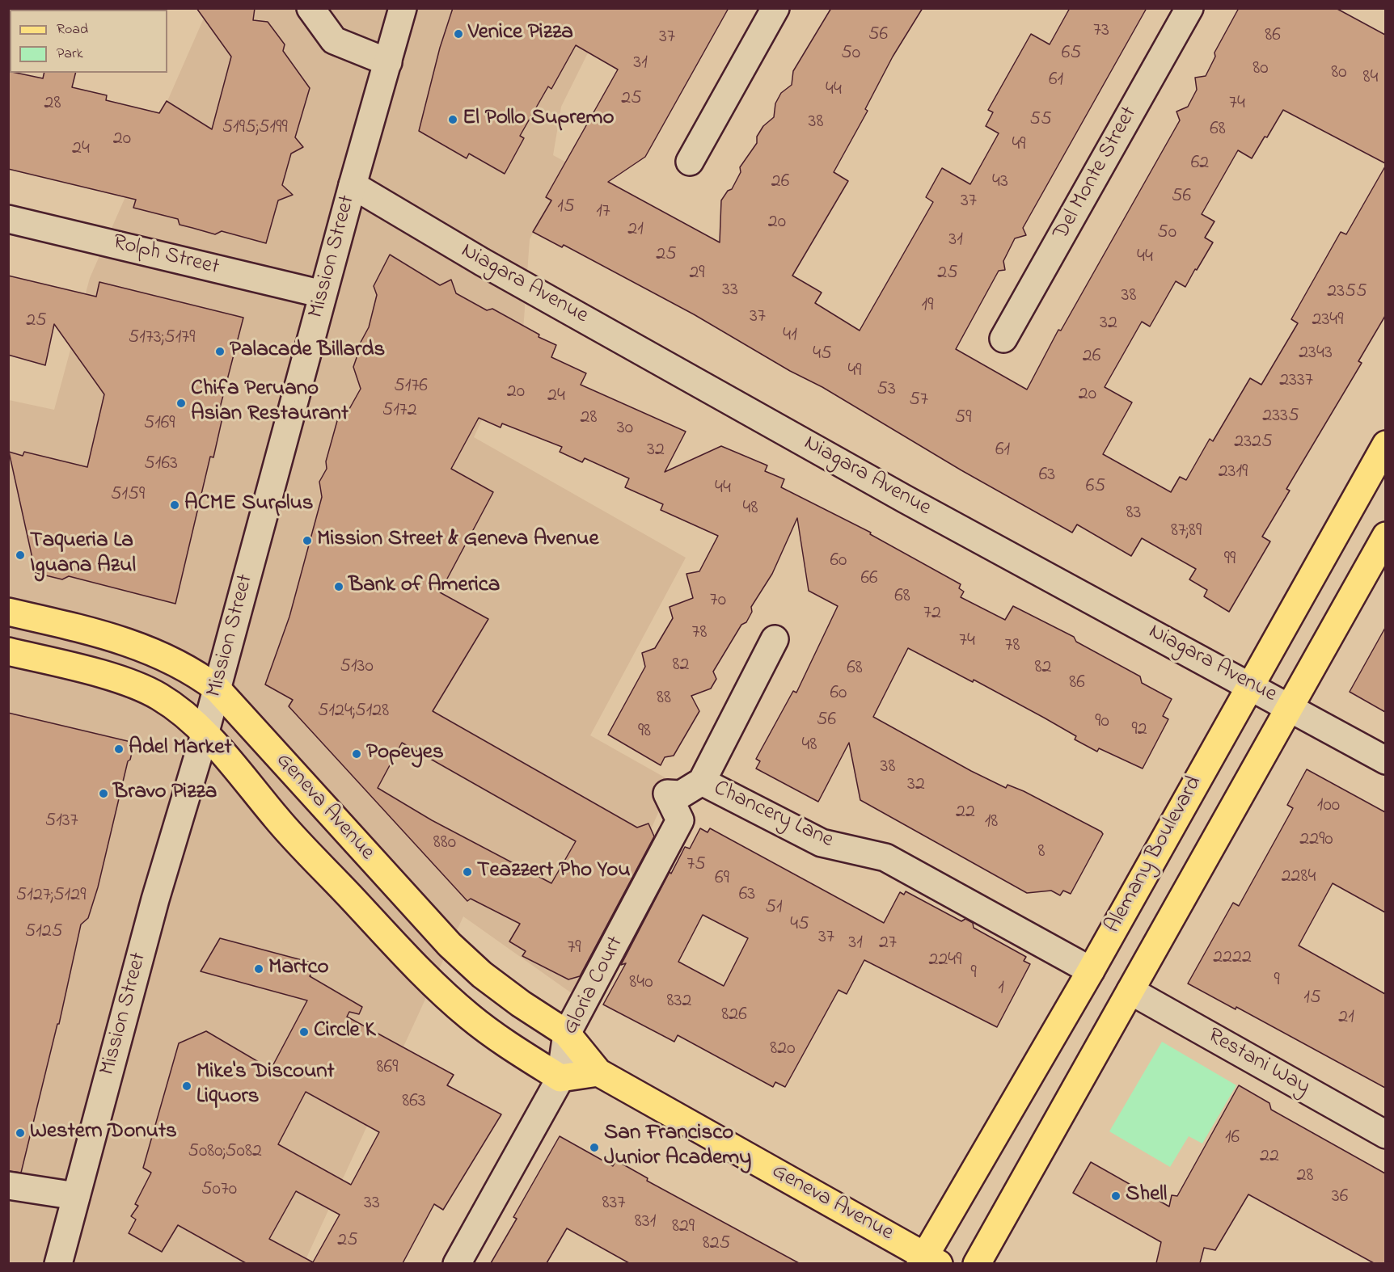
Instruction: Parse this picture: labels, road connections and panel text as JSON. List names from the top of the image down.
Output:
{
  "streets": {
    "main road": ["Geneva Avenue", "Alemany Boulevard"],
    "street": [
      "Del Monte Street",
      "Rolph Street",
      "Mission Street",
      "Niagara Avenue",
      "Chancery Lane",
      "Gloria Court",
      "Restani Way"
    ]
  },
  "crossings": [
    ["Rolph Street", "Mission Street"],
    ["Mission Street", "Niagara Avenue"],
    ["Mission Street", "Geneva Avenue"],
    ["Niagara Avenue", "Alemany Boulevard"],
    ["Geneva Avenue", "Alemany Boulevard"],
    ["Geneva Avenue", "Gloria Court"],
    ["Chancery Lane", "Alemany Boulevard"],
    ["Chancery Lane", "Gloria Court"],
    ["Alemany Boulevard", "Restani Way"]
  ],
  "places": [
    "Venice Pizza",
    "El Pollo Supremo",
    "Palacade Billards",
    "Chifa Peruano Asian Restaurant",
    "ACME Surplus",
    "Mission Street & Geneva Avenue",
    "Taqueria La Iguana Azul",
    "Bank of America",
    "Adel Market",
    "Popeyes",
    "Bravo Pizza",
    "Teazzert Pho You",
    "Martco",
    "Circle K",
    "Mike's Discount Liquors",
    "Western Donuts",
    "San Francisco Junior Academy",
    "Shell"
  ],
  "house_numbers": [
    "73",
    "56",
    "86",
    "37",
    "50",
    "65",
    "31",
    "80",
    "80",
    "84",
    "61",
    "44",
    "25",
    "28",
    "74",
    "55",
    "38",
    "5195;5199",
    "68",
    "20",
    "49",
    "24",
    "62",
    "26",
    "43",
    "56",
    "37",
    "15",
    "17",
    "20",
    "21",
    "50",
    "31",
    "25",
    "44",
    "29",
    "25",
    "33",
    "2355",
    "38",
    "19",
    "37",
    "2349",
    "25",
    "32",
    "41",
    "5173;5179",
    "2343",
    "45",
    "26",
    "49",
    "2337",
    "5176",
    "53",
    "20",
    "20",
    "24",
    "57",
    "5172",
    "2335",
    "28",
    "59",
    "5169",
    "30",
    "2325",
    "32",
    "61",
    "5163",
    "2319",
    "63",
    "65",
    "44",
    "5159",
    "48",
    "83",
    "87;89",
    "99",
    "60",
    "66",
    "68",
    "70",
    "72",
    "78",
    "74",
    "78",
    "82",
    "5130",
    "82",
    "68",
    "86",
    "60",
    "88",
    "5124;5128",
    "56",
    "90",
    "92",
    "98",
    "48",
    "38",
    "32",
    "100",
    "22",
    "5137",
    "18",
    "2290",
    "880",
    "8",
    "75",
    "2284",
    "69",
    "63",
    "5127;5129",
    "51",
    "45",
    "5125",
    "37",
    "31",
    "27",
    "79",
    "2222",
    "2249",
    "9",
    "9",
    "840",
    "1",
    "15",
    "832",
    "826",
    "21",
    "820",
    "869",
    "863",
    "16",
    "5080;5082",
    "22",
    "28",
    "5070",
    "36",
    "33",
    "837",
    "831",
    "829",
    "25",
    "825"
  ],
  "legend": ["Road", "Park"]
}
